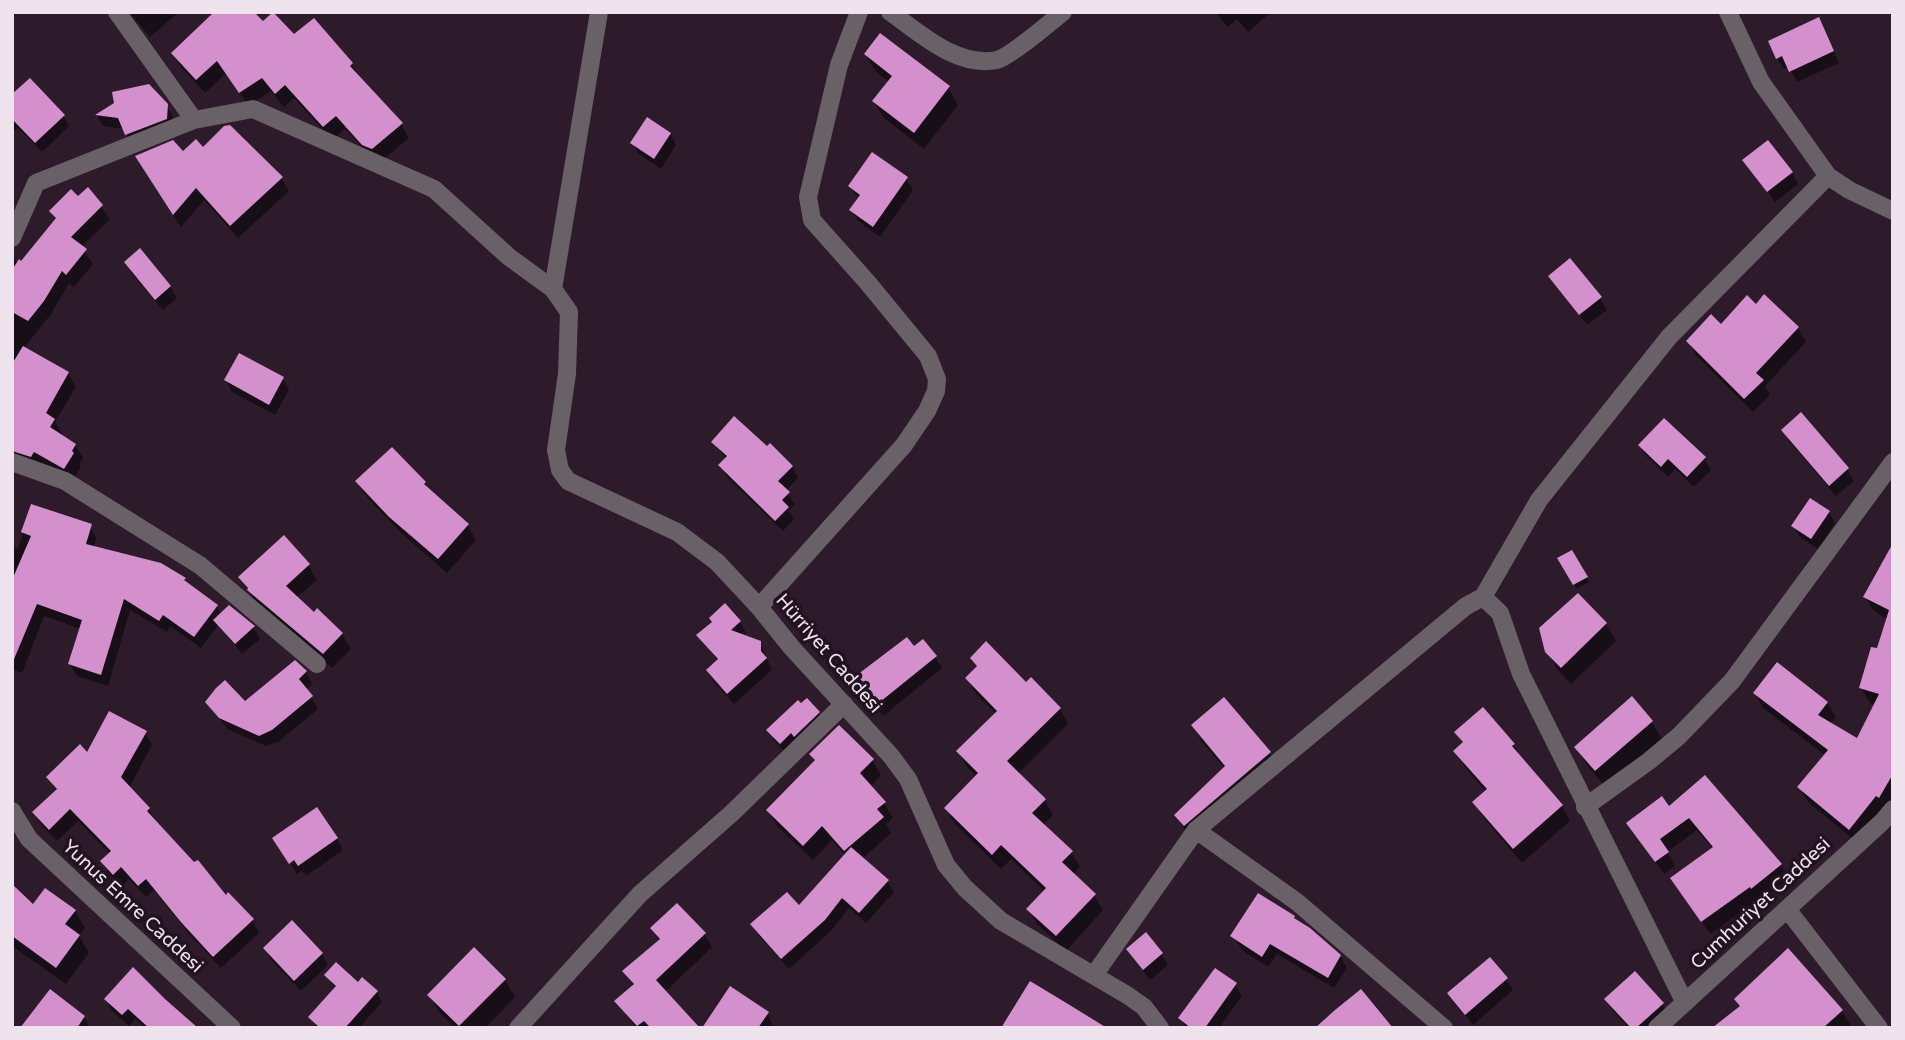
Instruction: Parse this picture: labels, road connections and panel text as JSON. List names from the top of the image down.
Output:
{
  "streets": {
    "street": ["Hürriyet Caddesi", "Cumhuriyet Caddesi", "Yunus Emre Caddesi"]
  }
}
